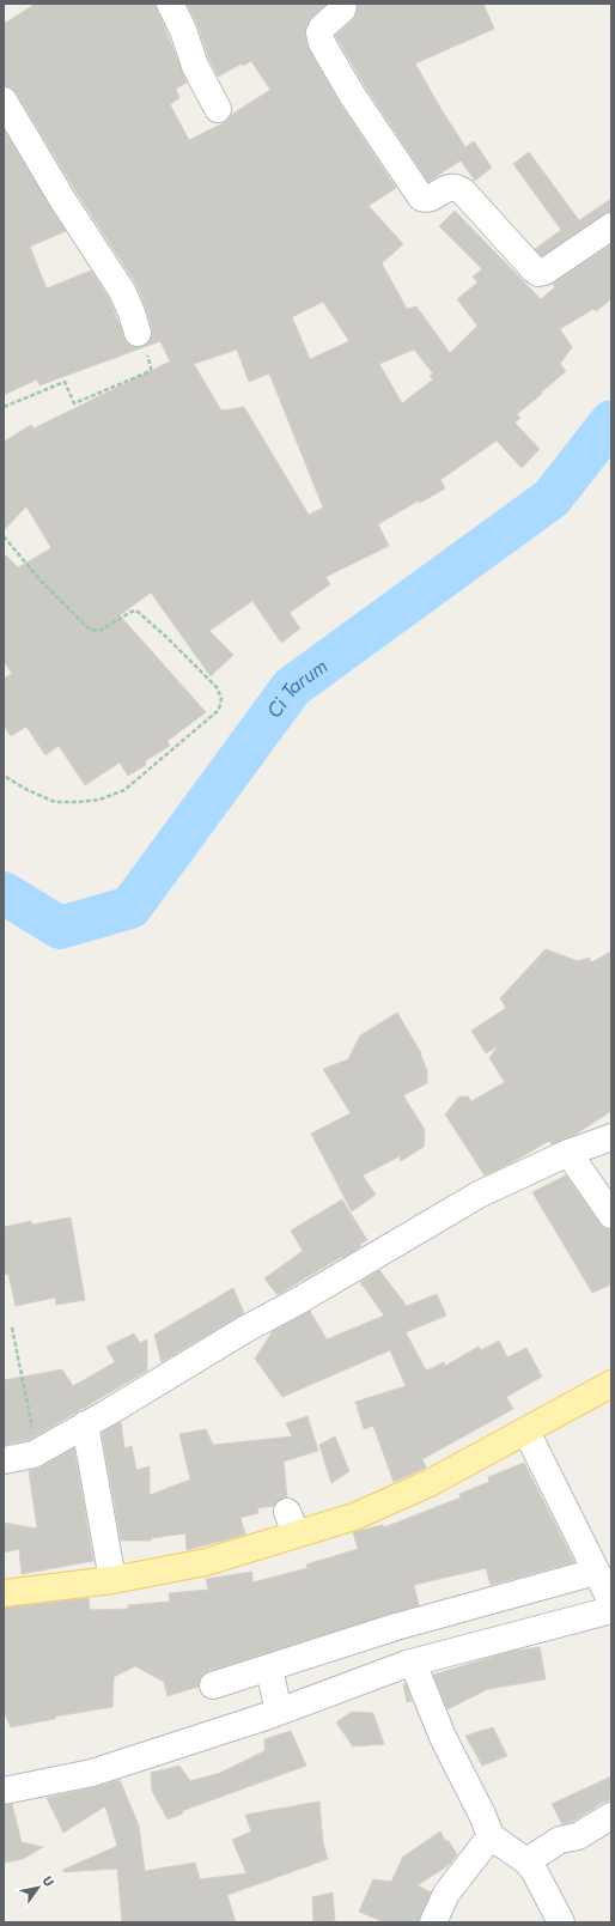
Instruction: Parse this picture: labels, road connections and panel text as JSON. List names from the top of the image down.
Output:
{
  "water": ["Ci Tarum"],
  "north": "top right"
}
